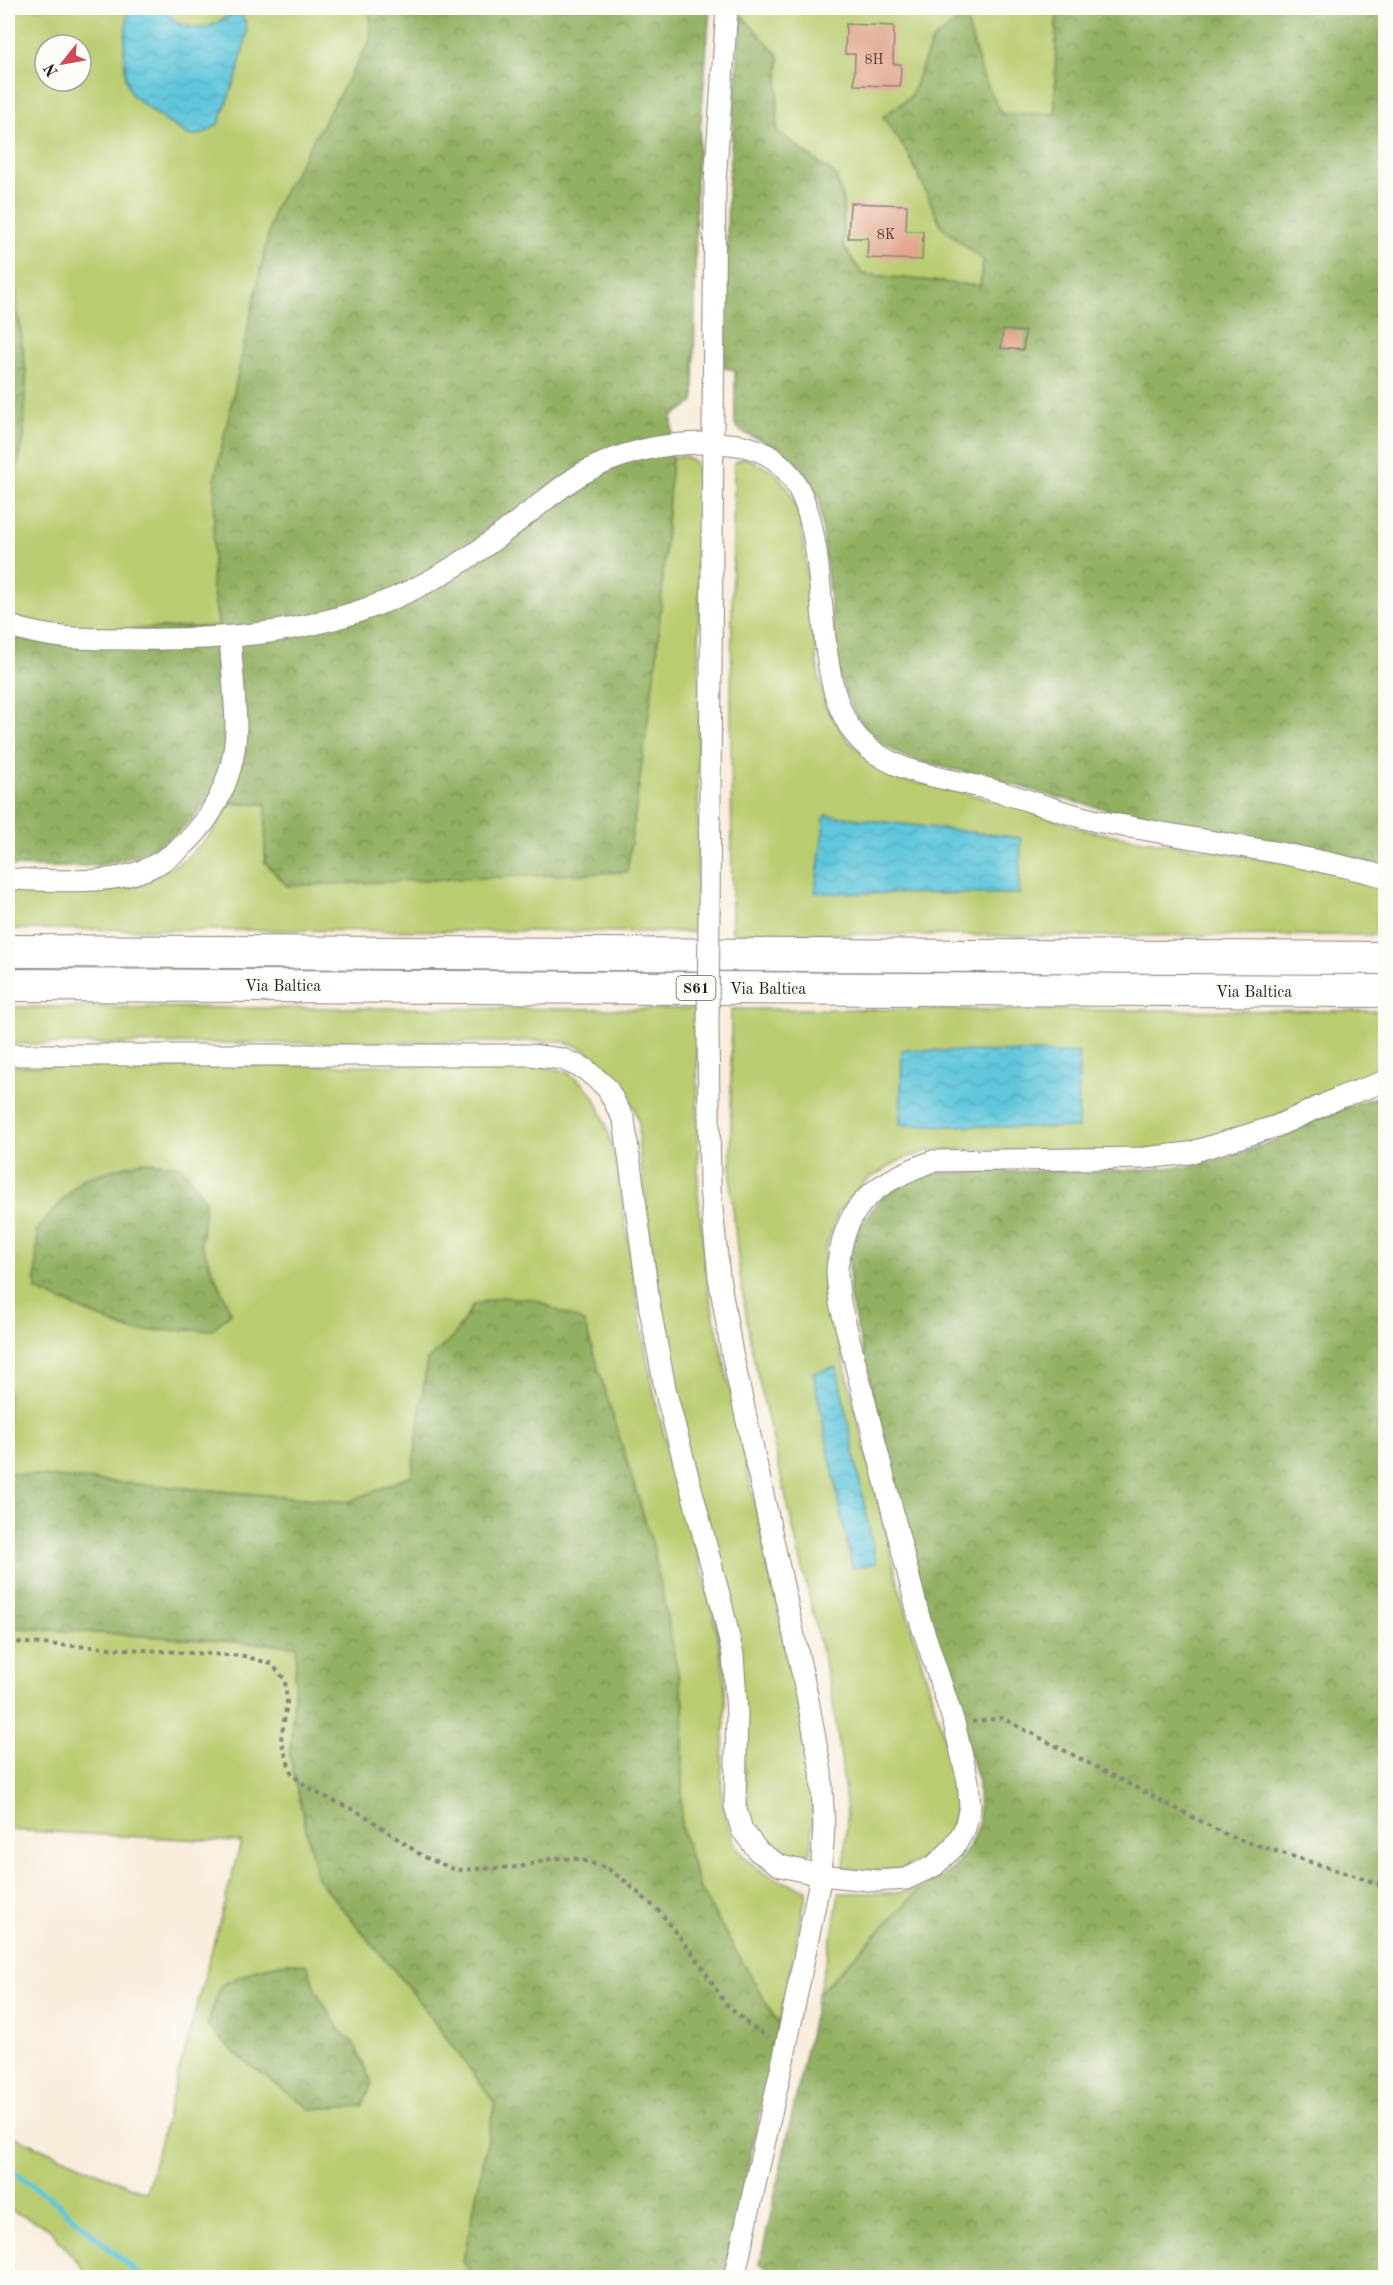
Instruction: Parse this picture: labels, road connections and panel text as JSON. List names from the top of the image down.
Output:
{
  "streets": {
    "highway": ["Via Baltica", "S61"]
  },
  "house_numbers": ["8H", "8K"],
  "north": "bottom left"
}
